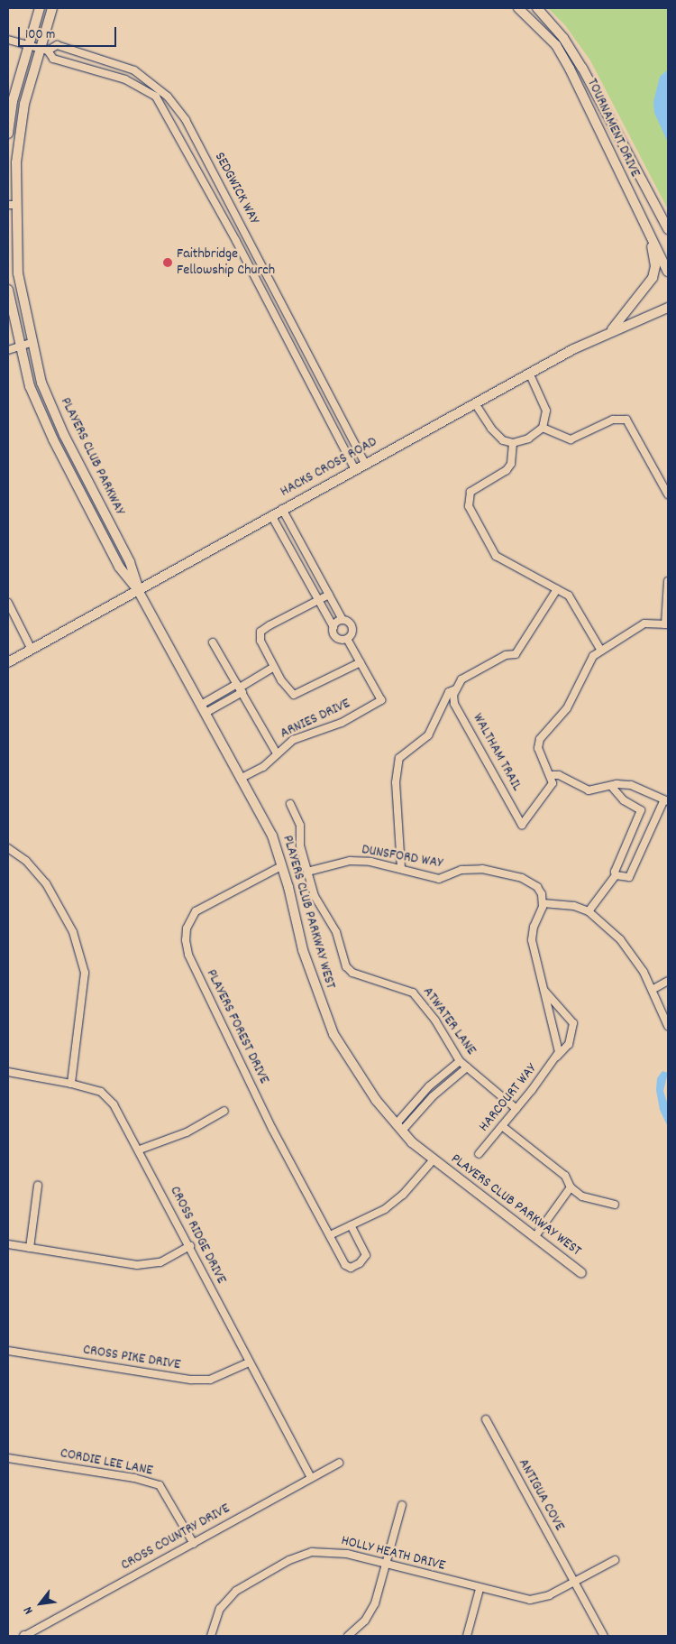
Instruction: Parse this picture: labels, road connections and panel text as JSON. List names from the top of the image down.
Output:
{
  "streets": {
    "street": [
      "TOURNAMENT DRIVE",
      "SEDGWICK WAY",
      "PLAYERS CLUB PARKWAY",
      "HACKS CROSS ROAD",
      "ARNIES DRIVE",
      "WALTHAM TRAIL",
      "DUNSFORD WAY",
      "PLAYERS CLUB PARKWAY WEST",
      "ATWATER LANE",
      "PLAYERS FOREST DRIVE",
      "HARCOURT WAY",
      "CROSS RIDGE DRIVE",
      "CROSS PIKE DRIVE",
      "CORDIE LEE LANE",
      "ANTIGUA COVE",
      "CROSS COUNTRY DRIVE",
      "HOLLY HEATH DRIVE"
    ]
  },
  "crossings": [
    ["SEDGWICK WAY", "PLAYERS CLUB PARKWAY"],
    ["SEDGWICK WAY", "HACKS CROSS ROAD"],
    ["PLAYERS CLUB PARKWAY", "HACKS CROSS ROAD"],
    ["PLAYERS CLUB PARKWAY", "PLAYERS CLUB PARKWAY WEST"],
    ["HACKS CROSS ROAD", "PLAYERS CLUB PARKWAY WEST"],
    ["ARNIES DRIVE", "PLAYERS CLUB PARKWAY WEST"],
    ["DUNSFORD WAY", "ATWATER LANE"],
    ["DUNSFORD WAY", "HARCOURT WAY"],
    ["PLAYERS CLUB PARKWAY WEST", "PLAYERS FOREST DRIVE"],
    ["ATWATER LANE", "HARCOURT WAY"],
    ["CROSS RIDGE DRIVE", "CROSS PIKE DRIVE"],
    ["CROSS RIDGE DRIVE", "CROSS COUNTRY DRIVE"],
    ["CORDIE LEE LANE", "CROSS COUNTRY DRIVE"],
    ["ANTIGUA COVE", "HOLLY HEATH DRIVE"]
  ],
  "places": ["Faithbridge Fellowship Church"],
  "scale_bar": "100 m",
  "north": "bottom left"
}
